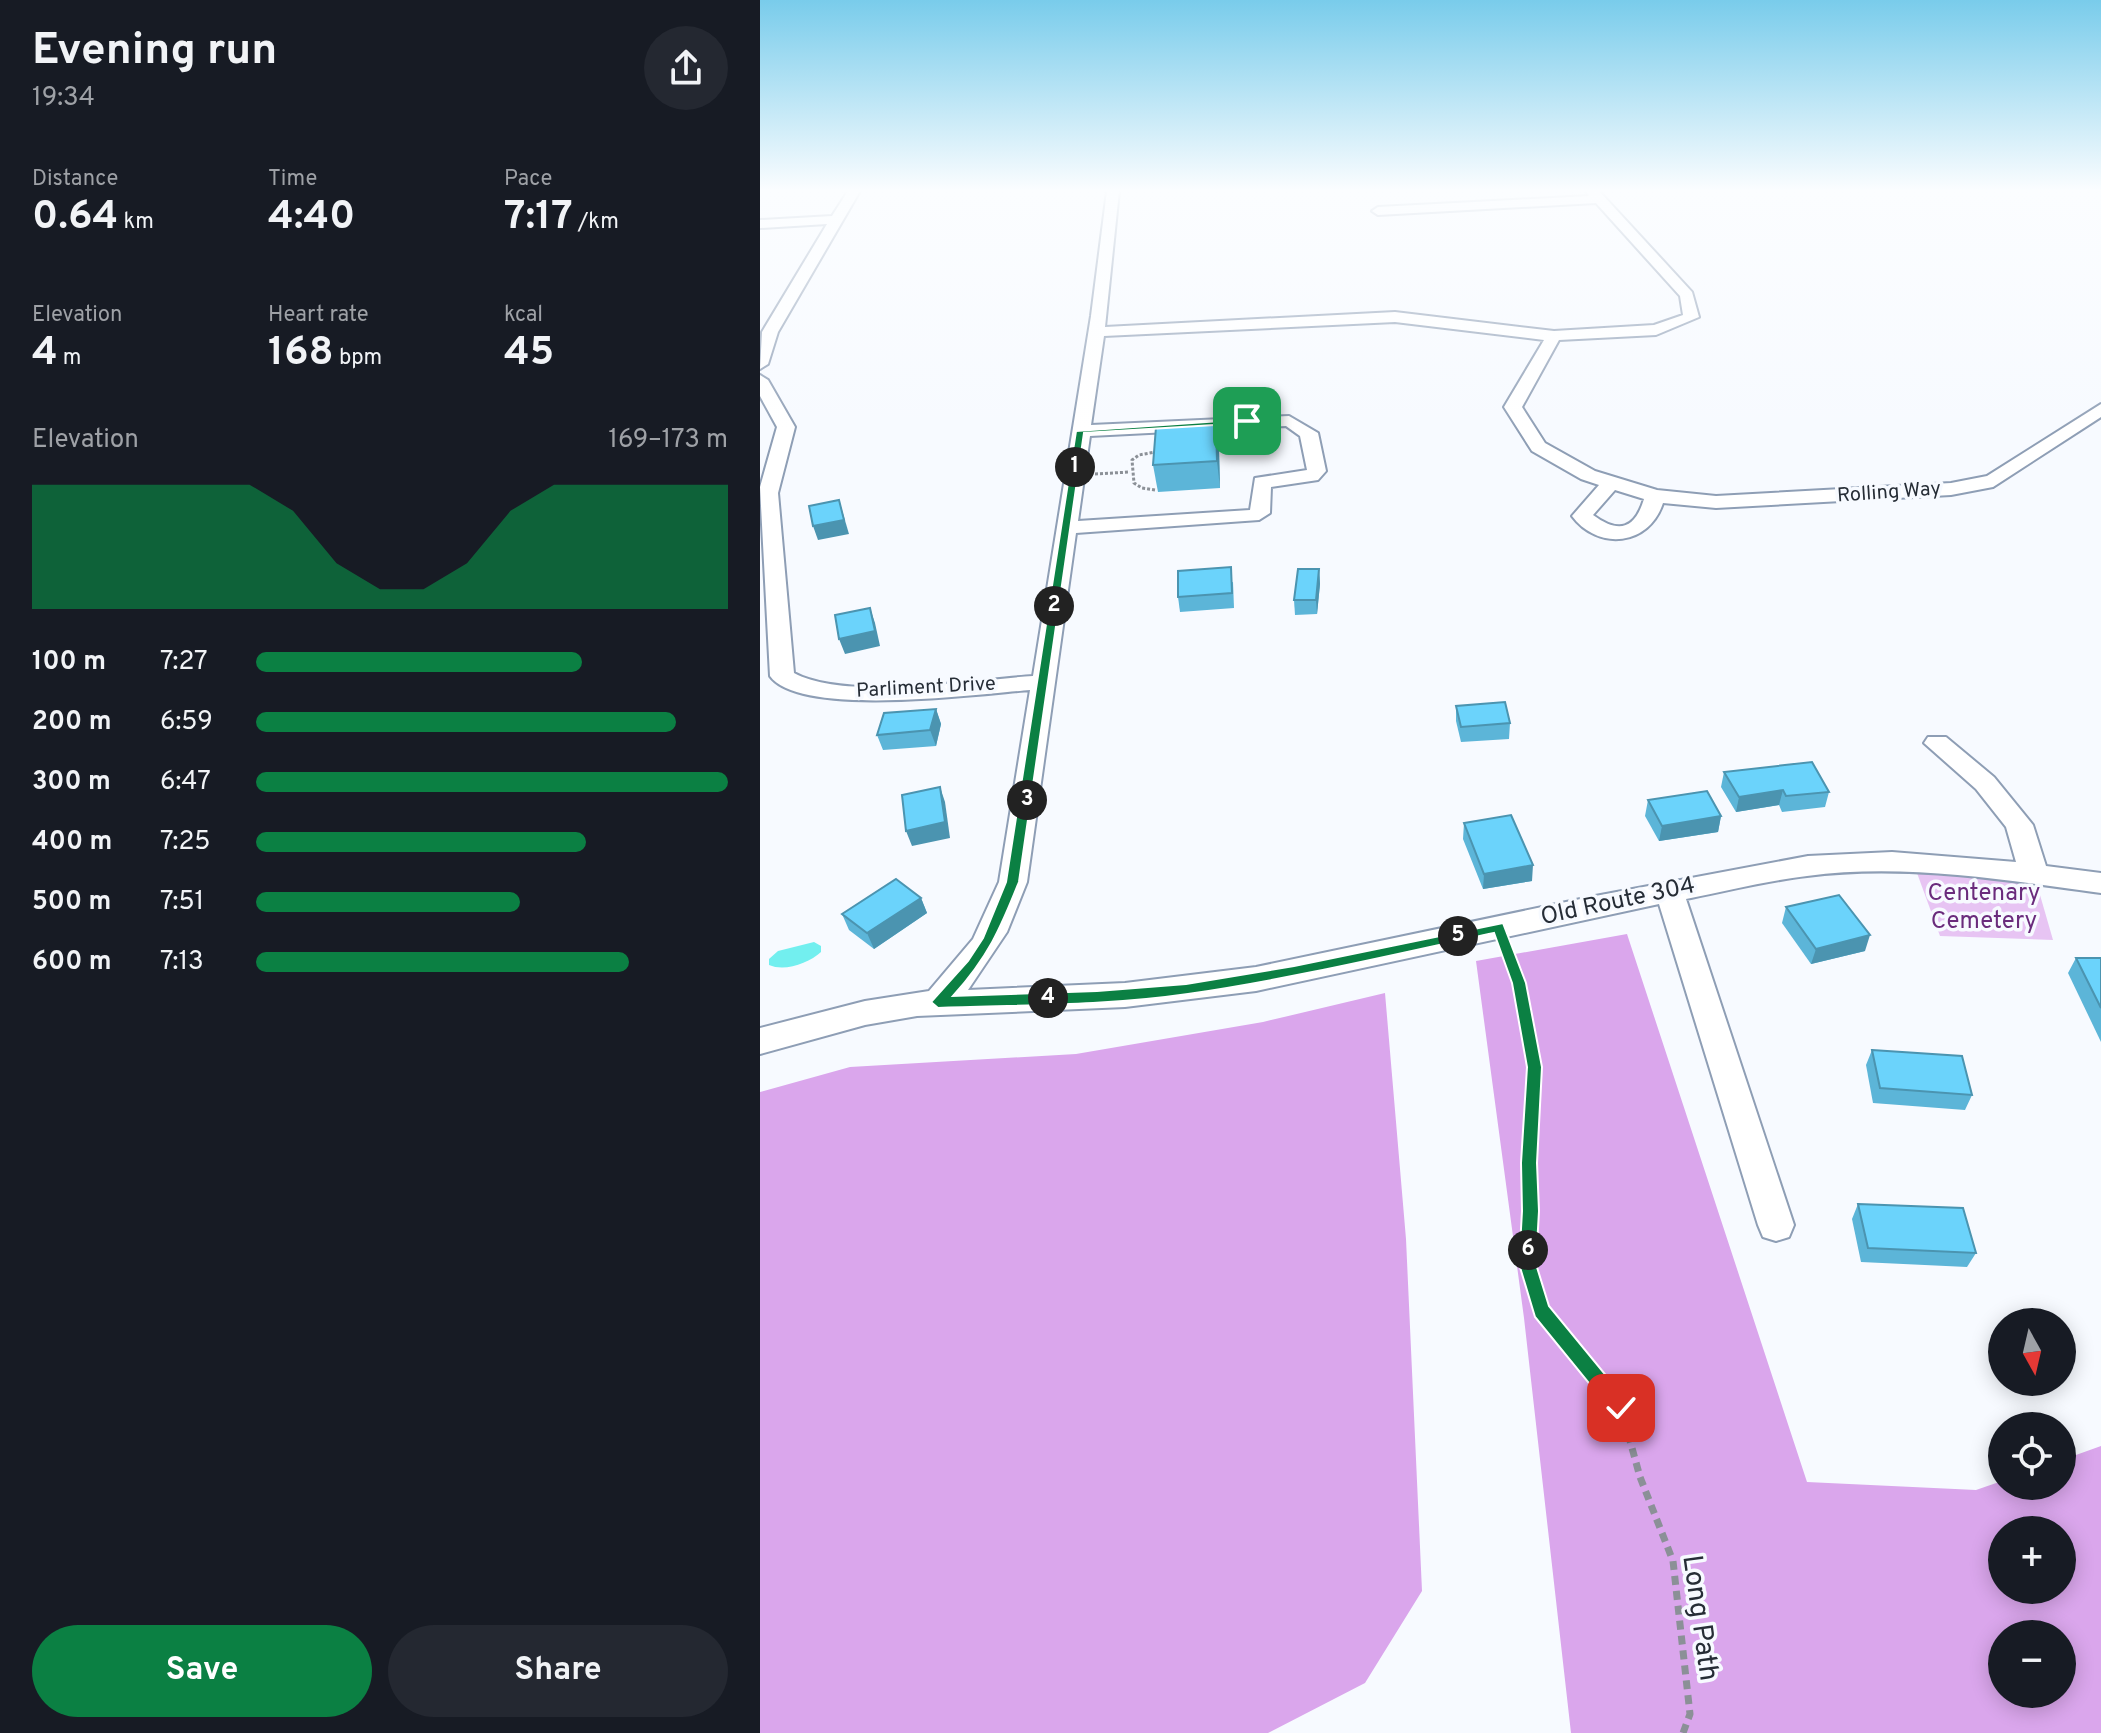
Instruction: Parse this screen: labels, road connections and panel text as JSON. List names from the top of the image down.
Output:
{
  "streets": {
    "street": ["Rolling Way", "Parliment Drive", "Old Route 304"],
    "path": ["Long Path"]
  },
  "crossings": [
    ["Old Route 304", "Long Path"]
  ],
  "parks": ["Centenary Cemetery"],
  "north": "bottom",
  "page": {
    "heading": ["Evening run", "19:34"],
    "stats": [
      ["Distance", "0.64 km"],
      ["Time", "4:40"],
      ["Pace", "7:17 /km"],
      ["Elevation", "4 m"],
      ["Heart rate", "168 bpm"],
      ["kcal", "45"]
    ],
    "chart": ["Elevation", "169–173 m"],
    "pins": [
      "1",
      "2",
      "3",
      "5",
      "4",
      "6"
    ],
    "list": [
      {
        "name": "100 m",
        "note": "7:27"
      },
      {
        "name": "200 m",
        "note": "6:59"
      },
      {
        "name": "300 m",
        "note": "6:47"
      },
      {
        "name": "400 m",
        "note": "7:25"
      },
      {
        "name": "500 m",
        "note": "7:51"
      },
      {
        "name": "600 m",
        "note": "7:13"
      }
    ],
    "map_buttons": ["+", "−"],
    "buttons": ["Save", "Share"]
  }
}
